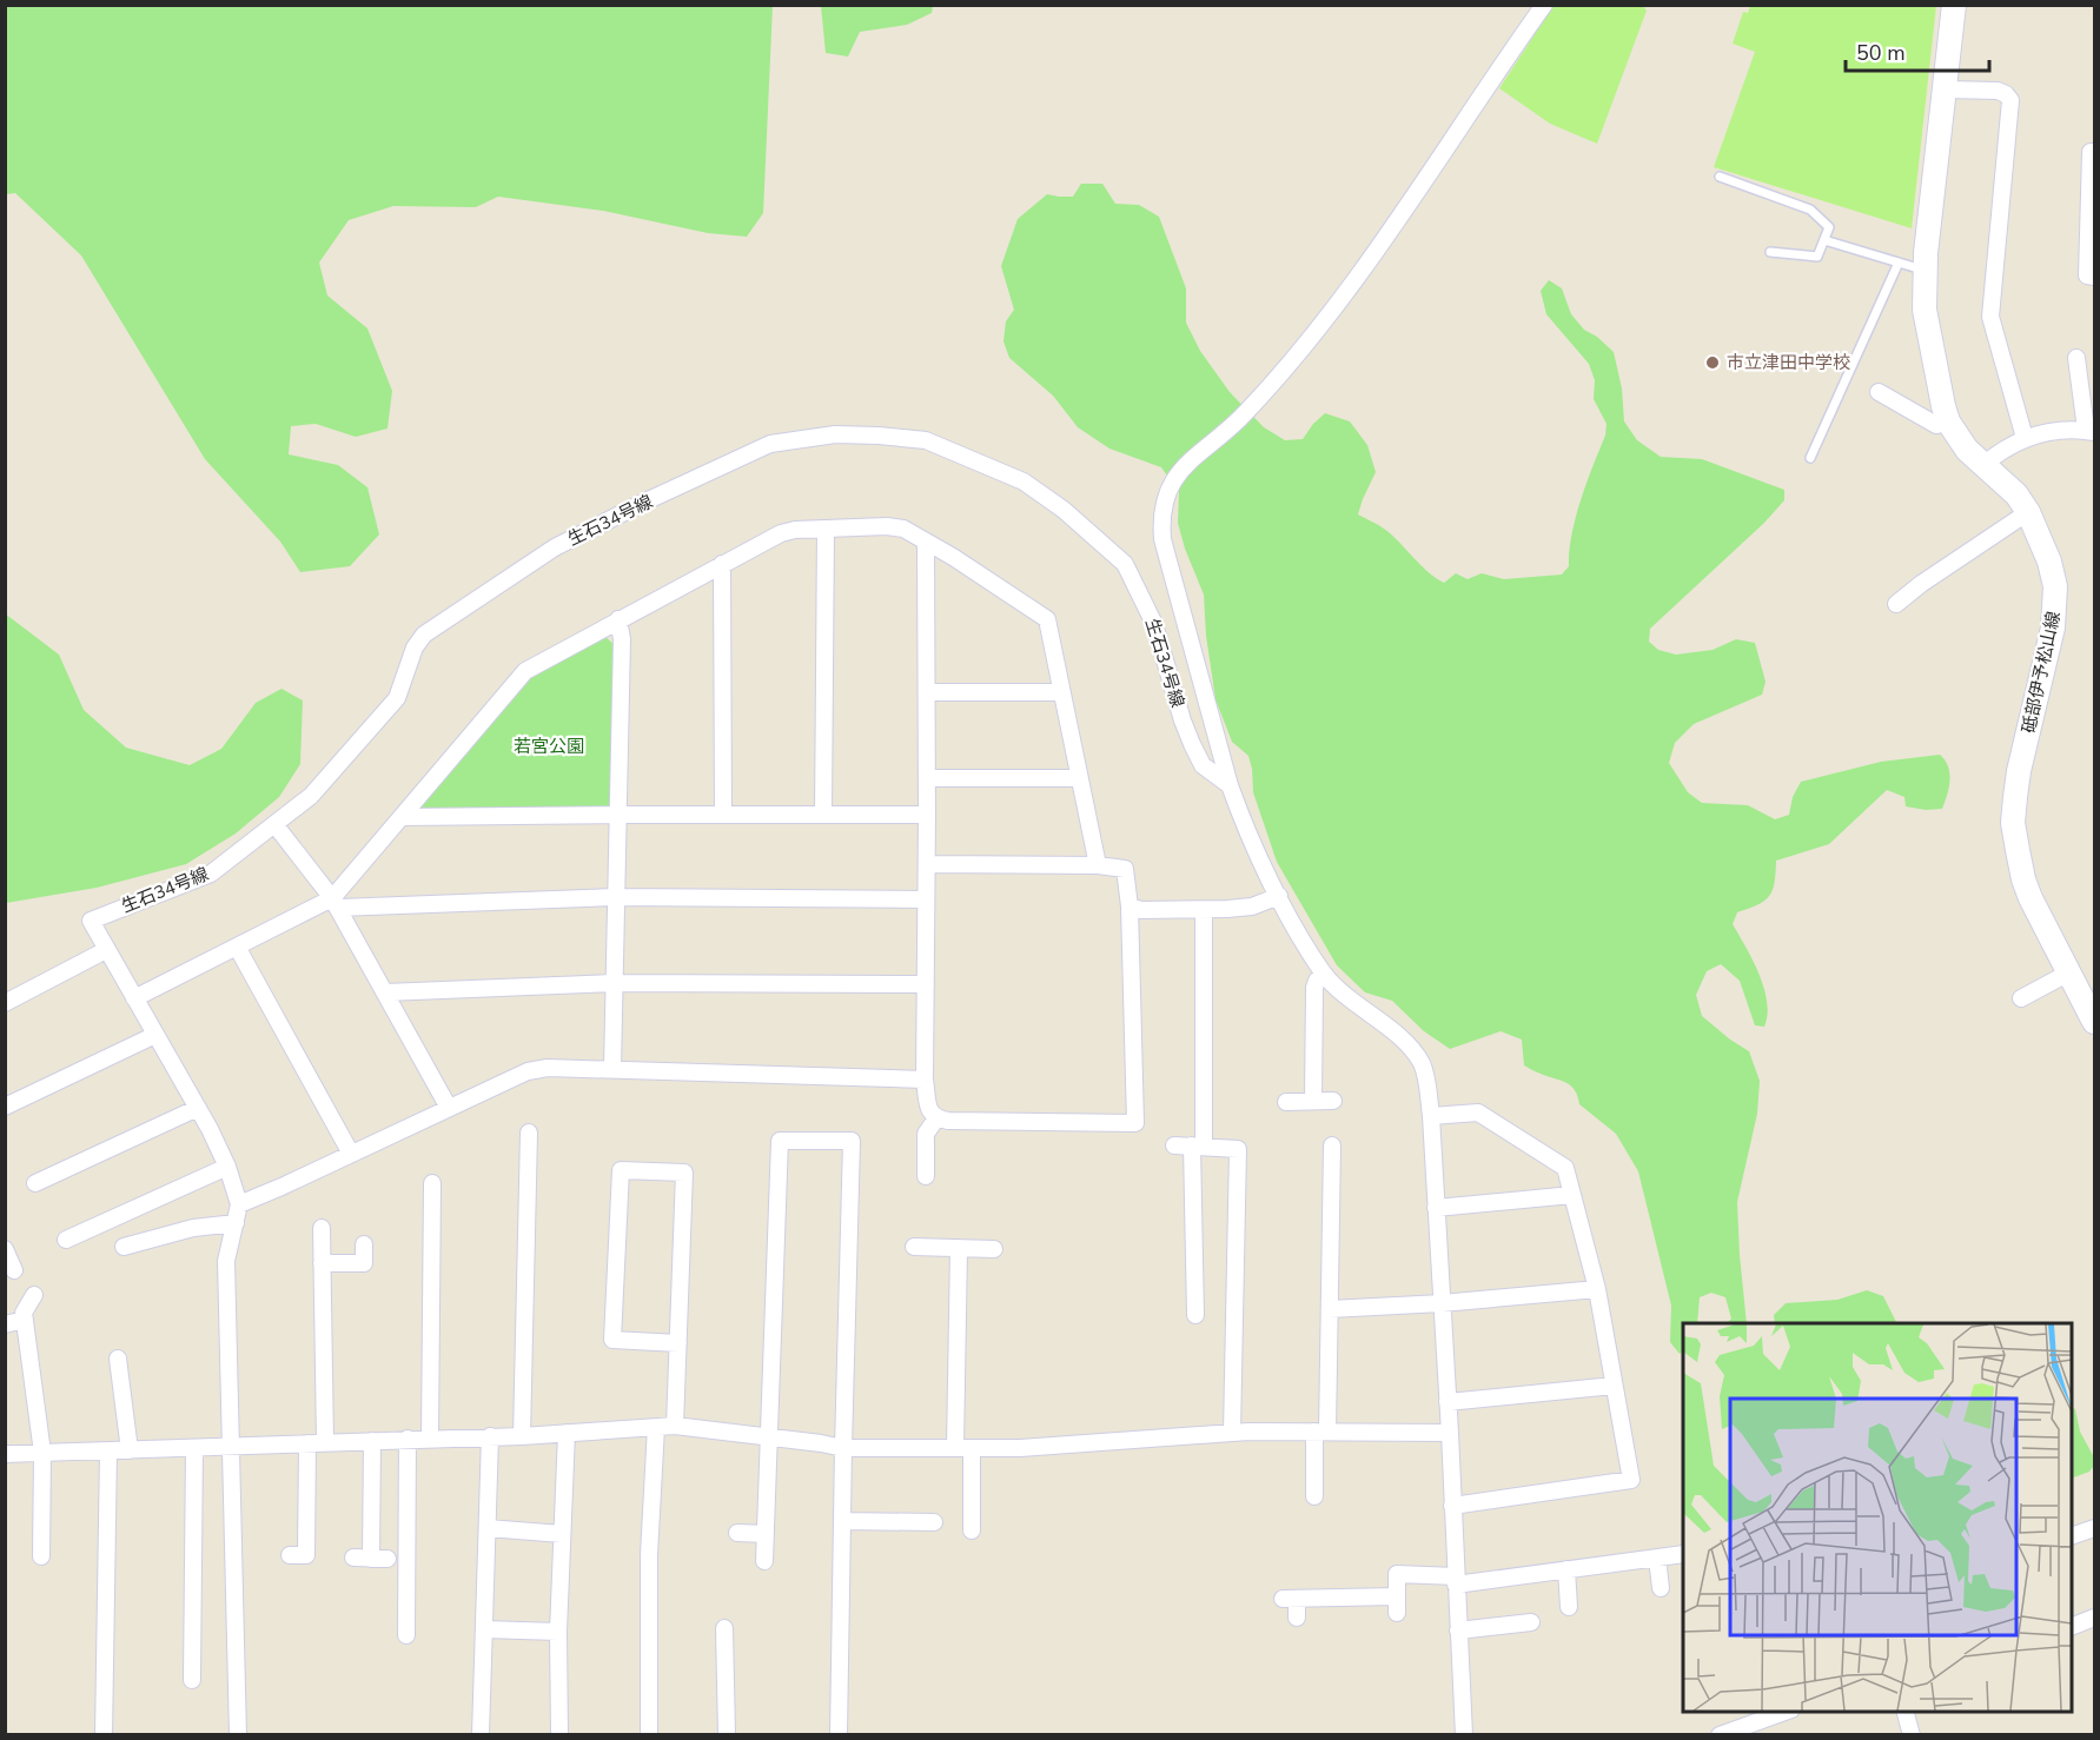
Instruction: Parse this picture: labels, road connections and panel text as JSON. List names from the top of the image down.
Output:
{
  "streets": {
    "main road": ["砥部伊予松山線"],
    "street": ["生石34号線"]
  },
  "parks": ["若宮公園"],
  "places": ["市立津田中学校"],
  "scale_bar": "50 m"
}
